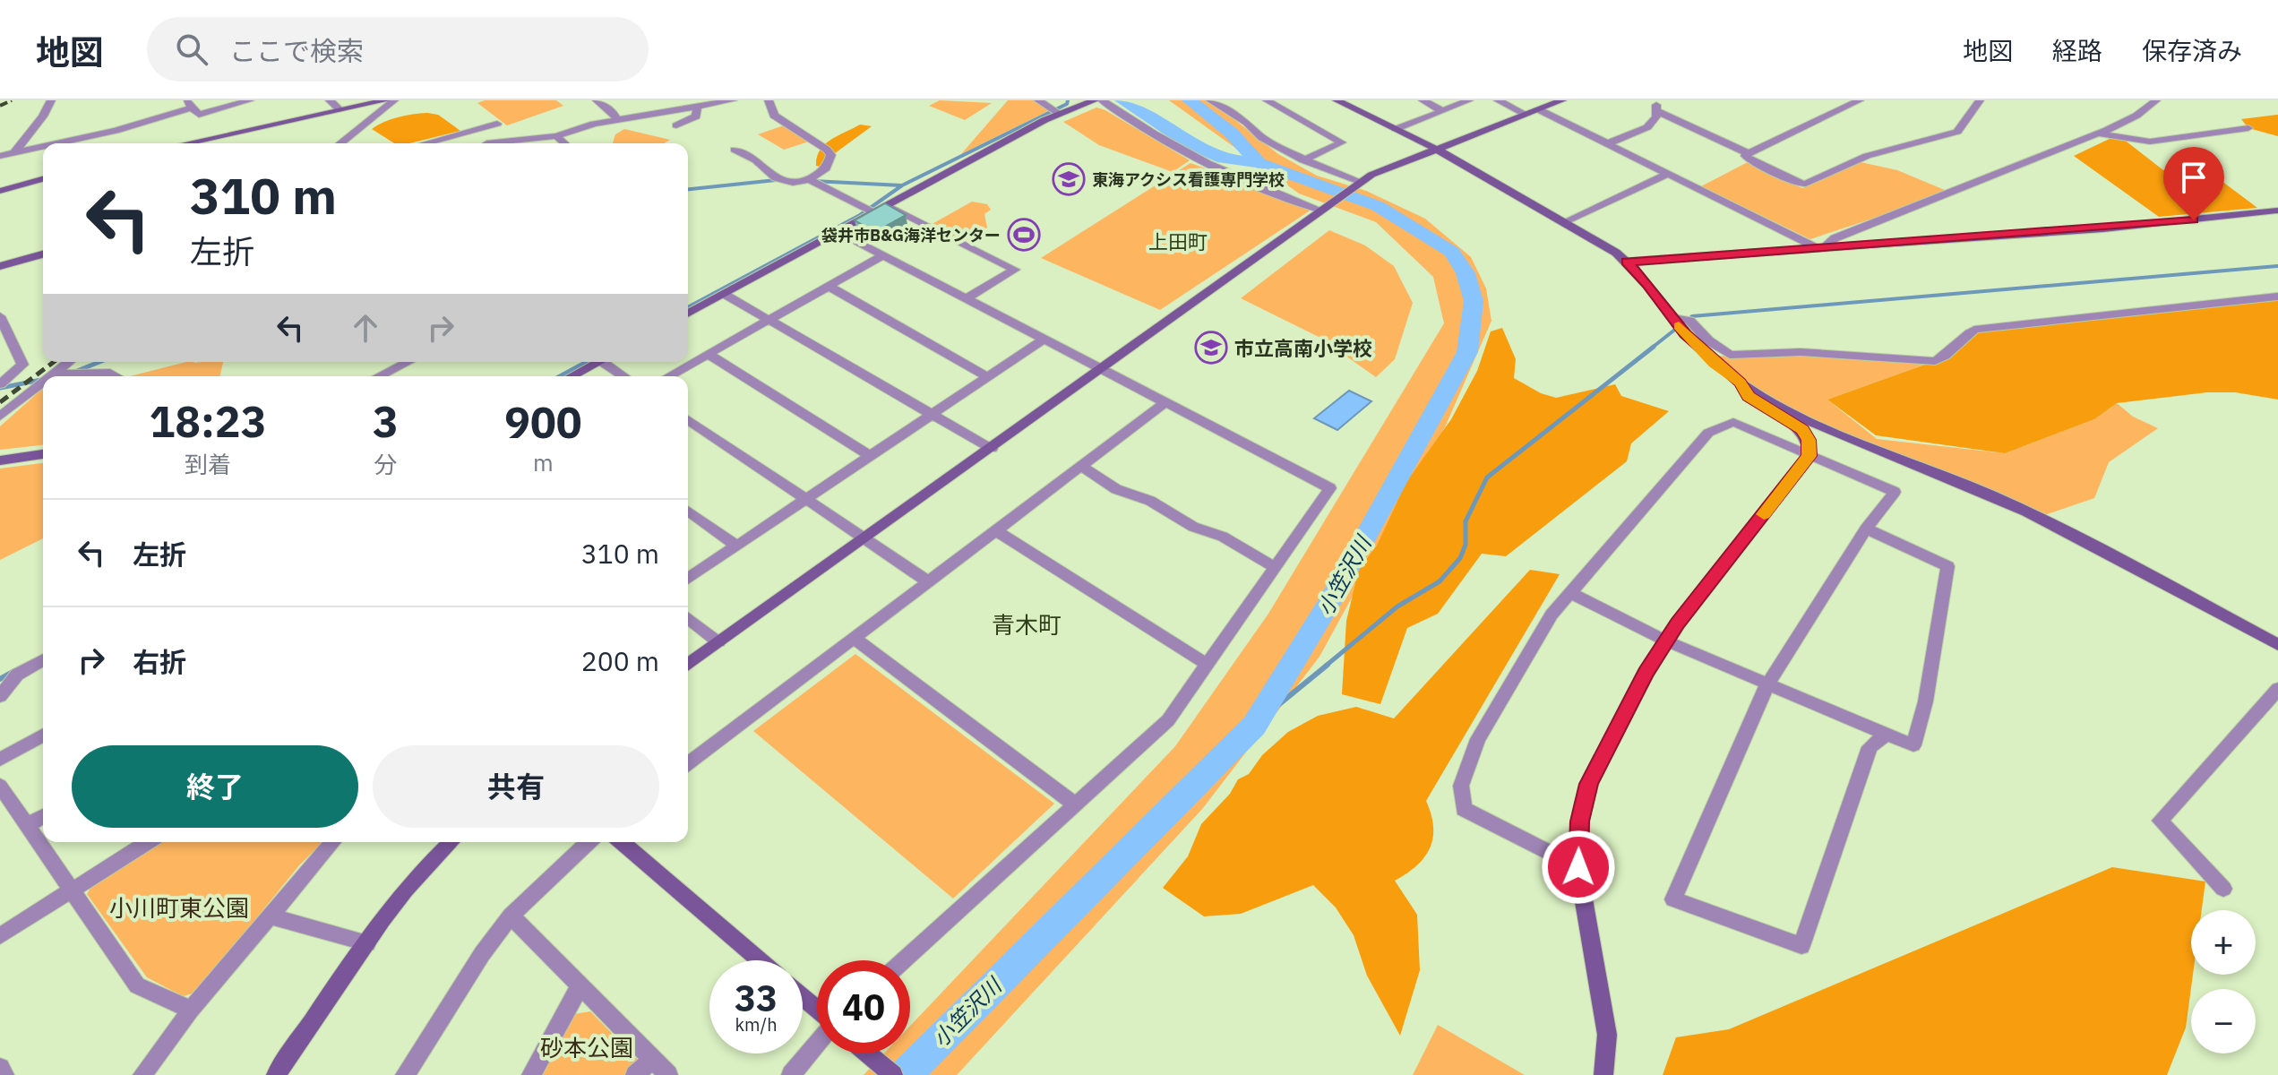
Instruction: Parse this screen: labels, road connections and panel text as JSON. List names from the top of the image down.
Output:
{
  "districts": ["上田町", "青木町"],
  "water": ["小笠沢川"],
  "parks": ["小川町東公園", "砂本公園"],
  "places": {
    "school or university": ["東海アクシス看護専門学校", "市立高南小学校"],
    "sports": ["袋井市B&G海洋センター"]
  },
  "page": {
    "header": "地図",
    "search": "ここで検索",
    "nav": ["地図", "経路", "保存済み"],
    "turn": ["310 m", "左折"],
    "eta": [
      "18:23",
      "到着",
      "3",
      "分",
      "900",
      "m"
    ],
    "list": [
      {
        "name": "左折",
        "value": "310 m"
      },
      {
        "name": "右折",
        "value": "200 m"
      }
    ],
    "buttons": ["終了", "共有"],
    "map_buttons": ["+", "−"],
    "speed": "33 km/h",
    "limit": "40"
  }
}
